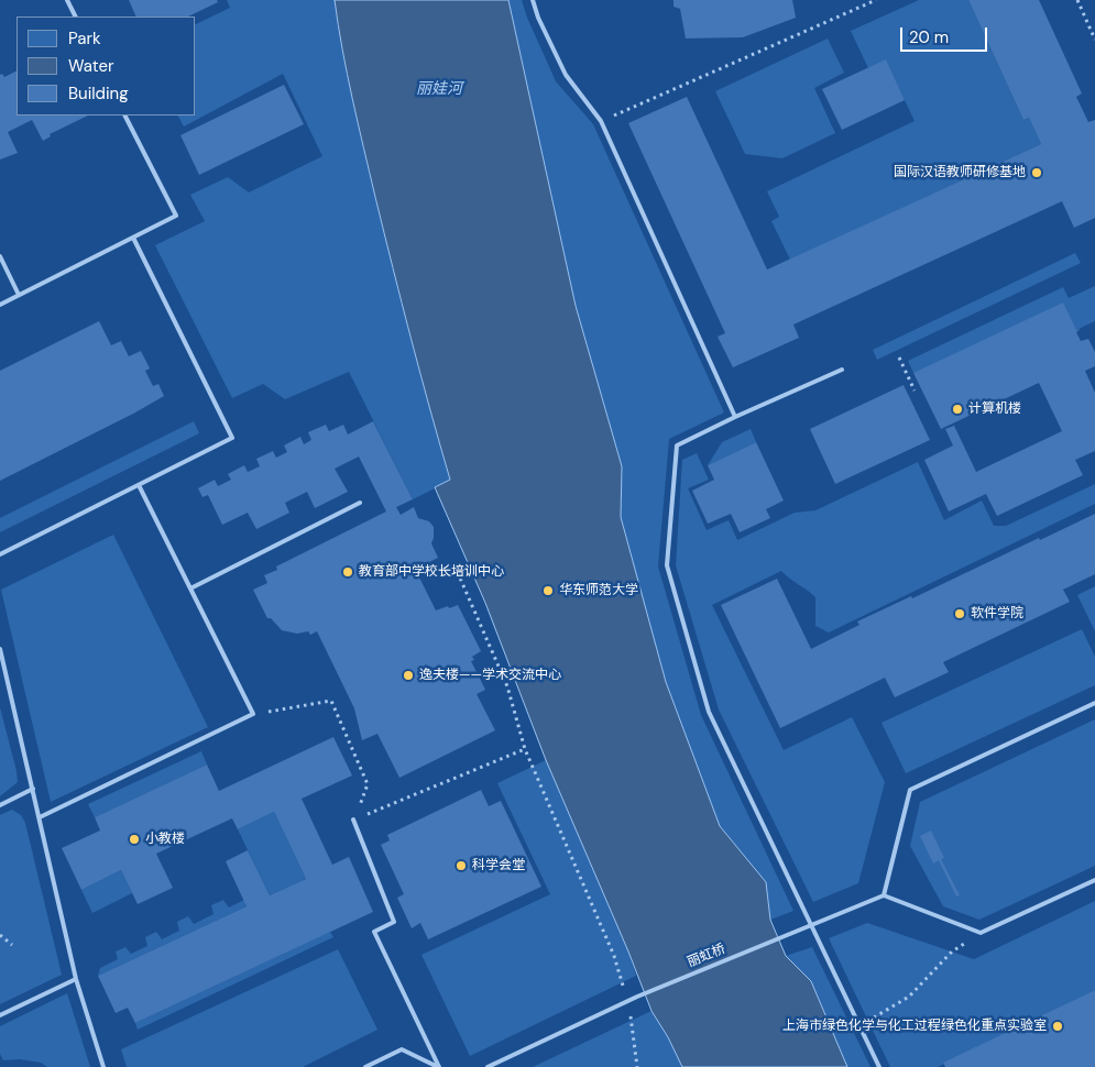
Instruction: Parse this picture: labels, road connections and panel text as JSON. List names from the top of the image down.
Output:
{
  "streets": {
    "lane": ["丽虹桥"]
  },
  "water": ["丽娃河"],
  "places": [
    "国际汉语教师研修基地",
    "计算机楼",
    "教育部中学校长培训中心",
    "华东师范大学",
    "软件学院",
    "逸夫楼——学术交流中心",
    "小教楼",
    "科学会堂",
    "上海市绿色化学与化工过程绿色化重点实验室"
  ],
  "legend": ["Park", "Water", "Building"],
  "scale_bar": "20 m"
}
